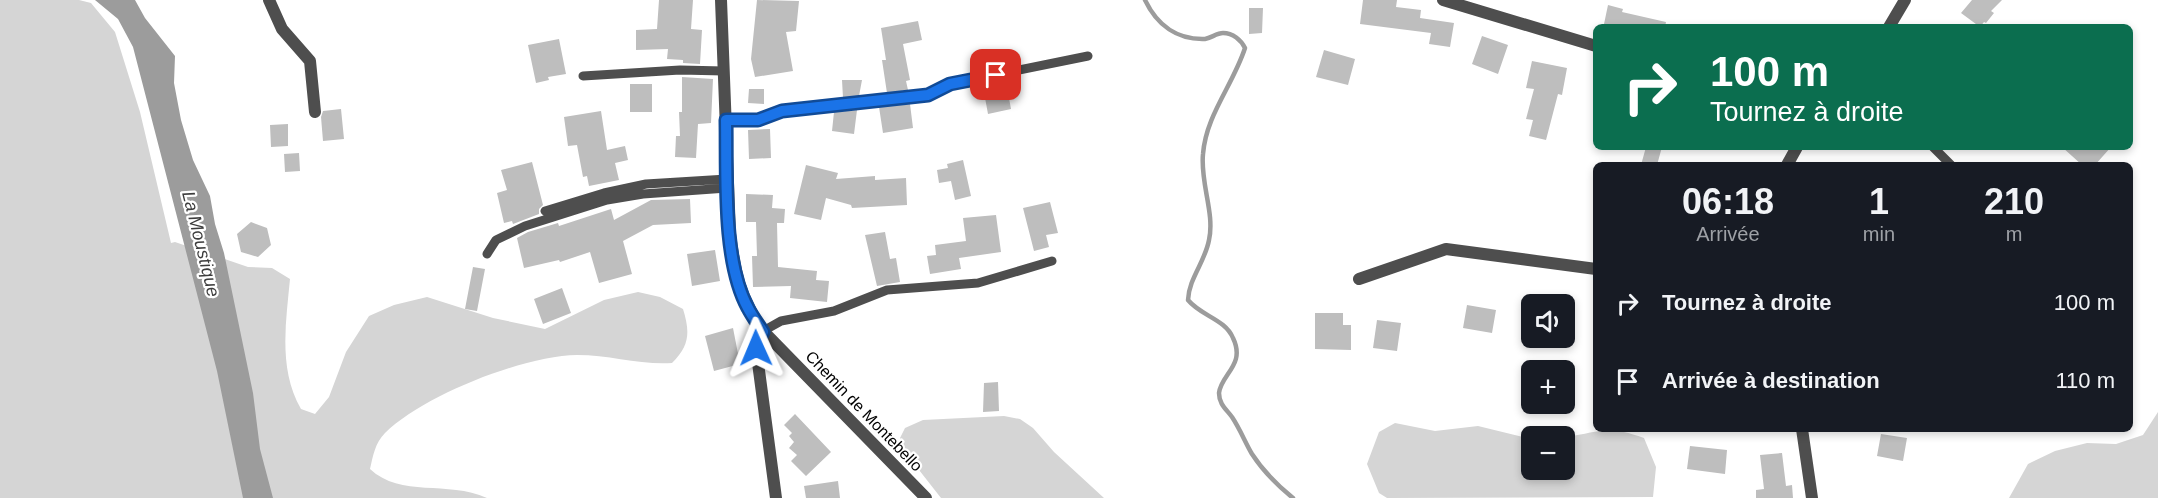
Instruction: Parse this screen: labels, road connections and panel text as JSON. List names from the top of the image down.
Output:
{
  "streets": {
    "street": ["Chemin de Montebello"]
  },
  "water": ["La Moustique"],
  "page": {
    "turn": ["100 m", "Tournez à droite"],
    "eta": [
      "06:18",
      "Arrivée",
      "1",
      "min",
      "210",
      "m"
    ],
    "list": [
      {
        "name": "Tournez à droite",
        "value": "100 m"
      },
      {
        "name": "Arrivée à destination",
        "value": "110 m"
      }
    ],
    "map_buttons": ["+", "−"]
  }
}
